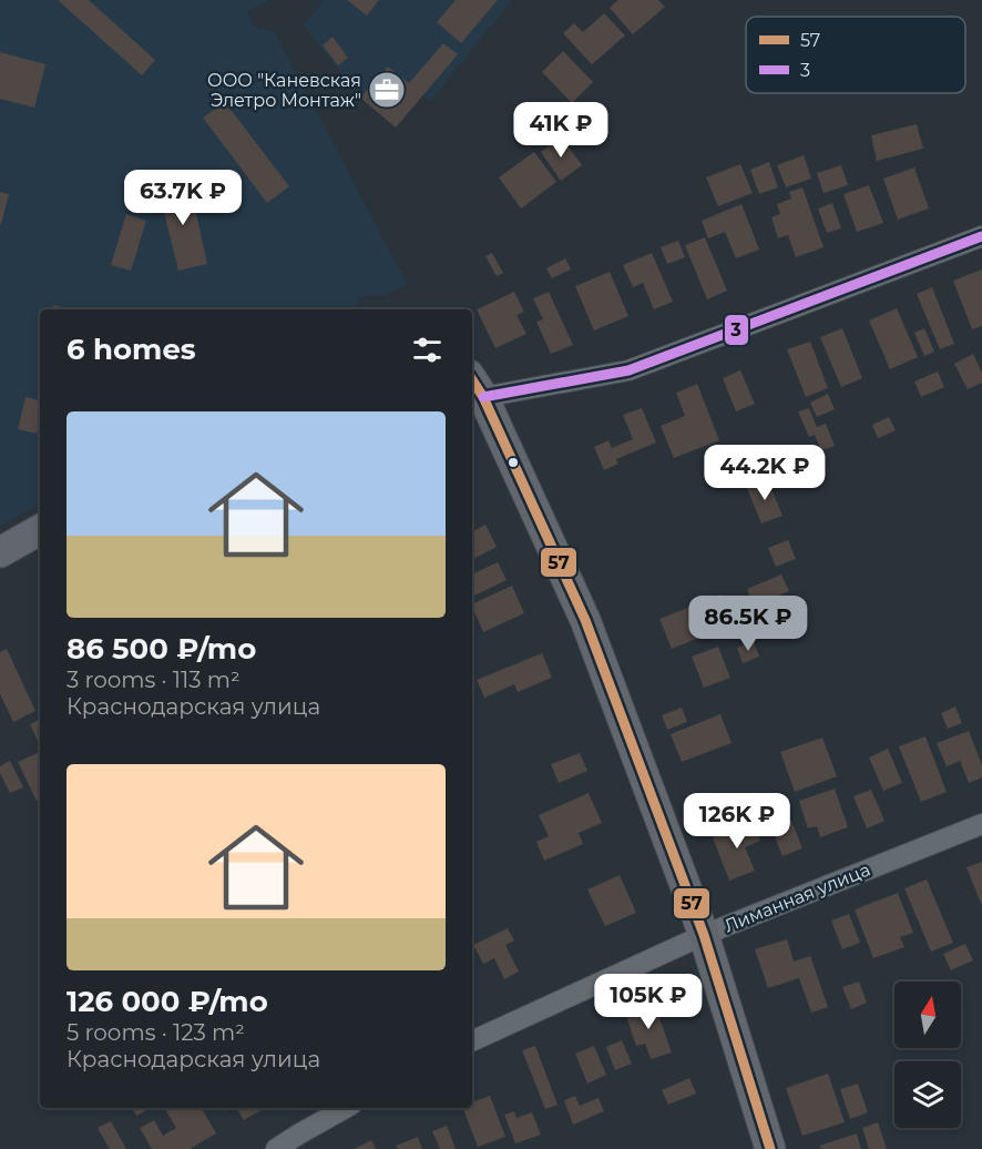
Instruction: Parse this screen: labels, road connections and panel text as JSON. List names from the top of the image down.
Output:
{
  "streets": {
    "street": ["Лиманная улица"]
  },
  "places": {
    "office": ["ООО \"Каневская Элетро Монтаж\""]
  },
  "lines": ["transit line 3", "transit line 57"],
  "legend": ["57", "3"],
  "north": "top",
  "page": {
    "price": [
      "41K ₽",
      "63.7K ₽",
      "44.2K ₽",
      "86.5K ₽",
      "126K ₽",
      "105K ₽"
    ],
    "heading": "6 homes",
    "list": [
      {
        "name": "86 500 ₽/mo",
        "note": "3 rooms · 113 m² · Краснодарская улица"
      },
      {
        "name": "126 000 ₽/mo",
        "note": "5 rooms · 123 m² · Краснодарская улица"
      }
    ]
  }
}
